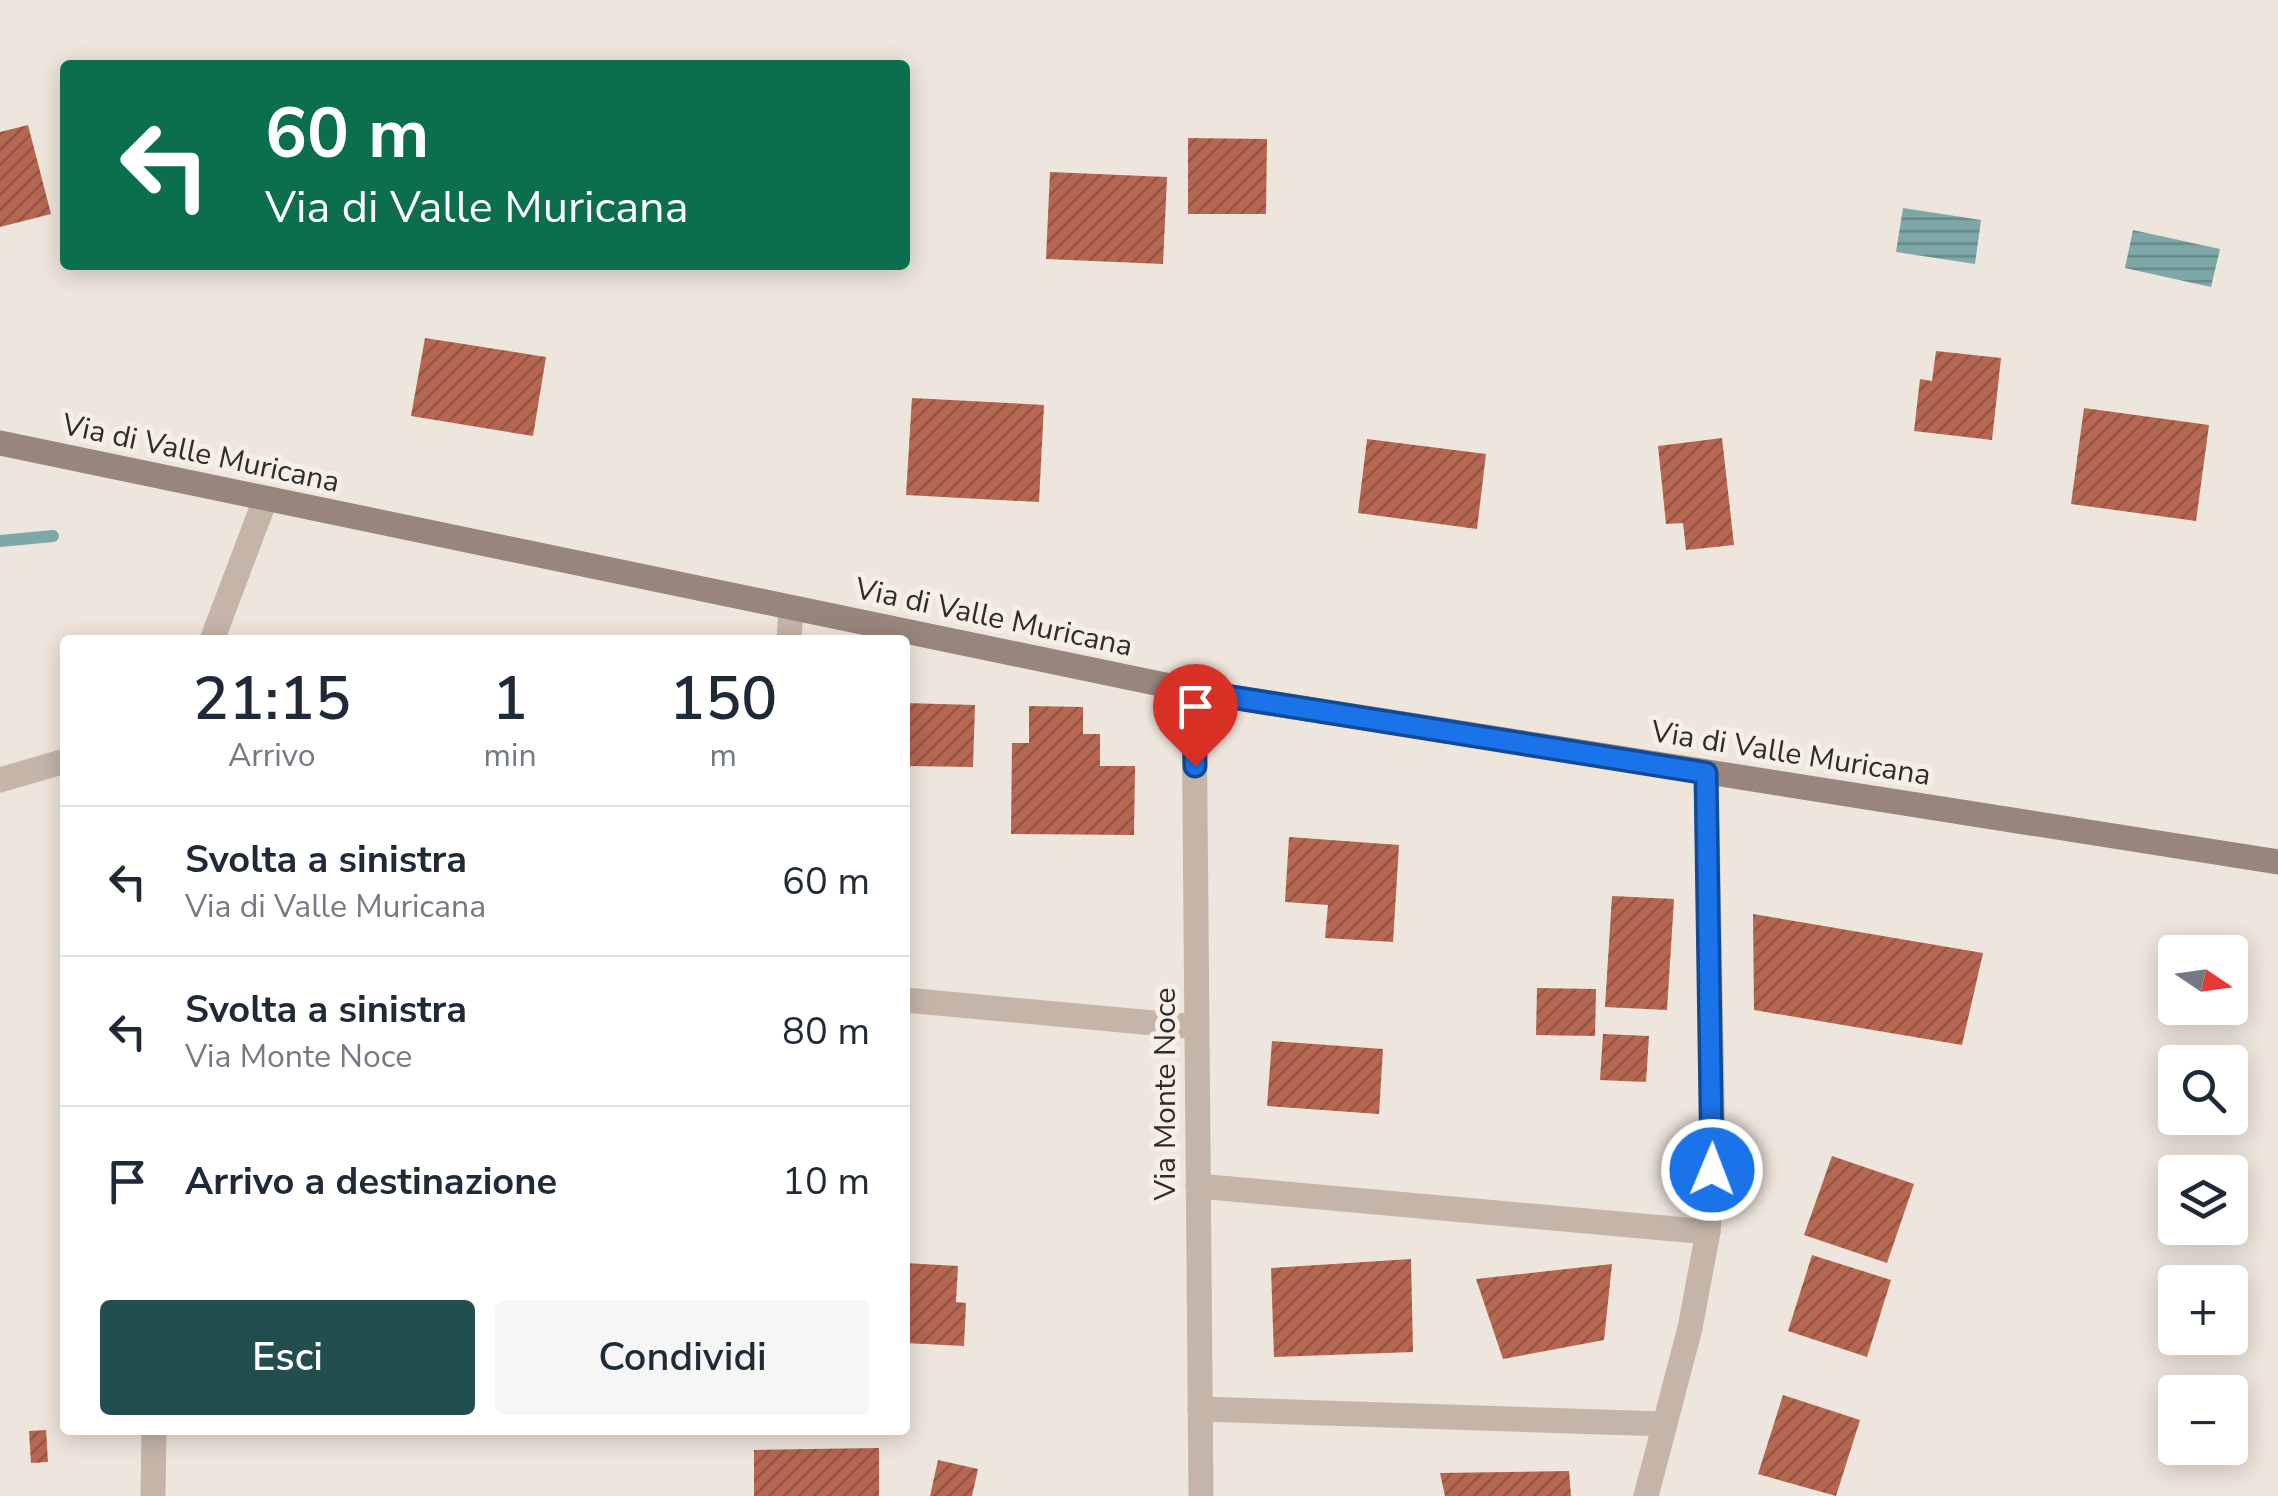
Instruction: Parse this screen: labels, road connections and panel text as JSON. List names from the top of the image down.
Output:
{
  "streets": {
    "street": ["Via di Valle Muricana", "Via Monte Noce"]
  },
  "crossings": [
    ["Via di Valle Muricana", "Via Monte Noce"]
  ],
  "north": "right",
  "page": {
    "turn": ["60 m", "Via di Valle Muricana"],
    "eta": [
      "21:15",
      "Arrivo",
      "1",
      "min",
      "150",
      "m"
    ],
    "list": [
      {
        "name": "Svolta a sinistra",
        "note": "Via di Valle Muricana",
        "value": "60 m"
      },
      {
        "name": "Svolta a sinistra",
        "note": "Via Monte Noce",
        "value": "80 m"
      },
      {
        "name": "Arrivo a destinazione",
        "value": "10 m"
      }
    ],
    "map_buttons": ["+", "−"],
    "buttons": ["Esci", "Condividi"]
  }
}
